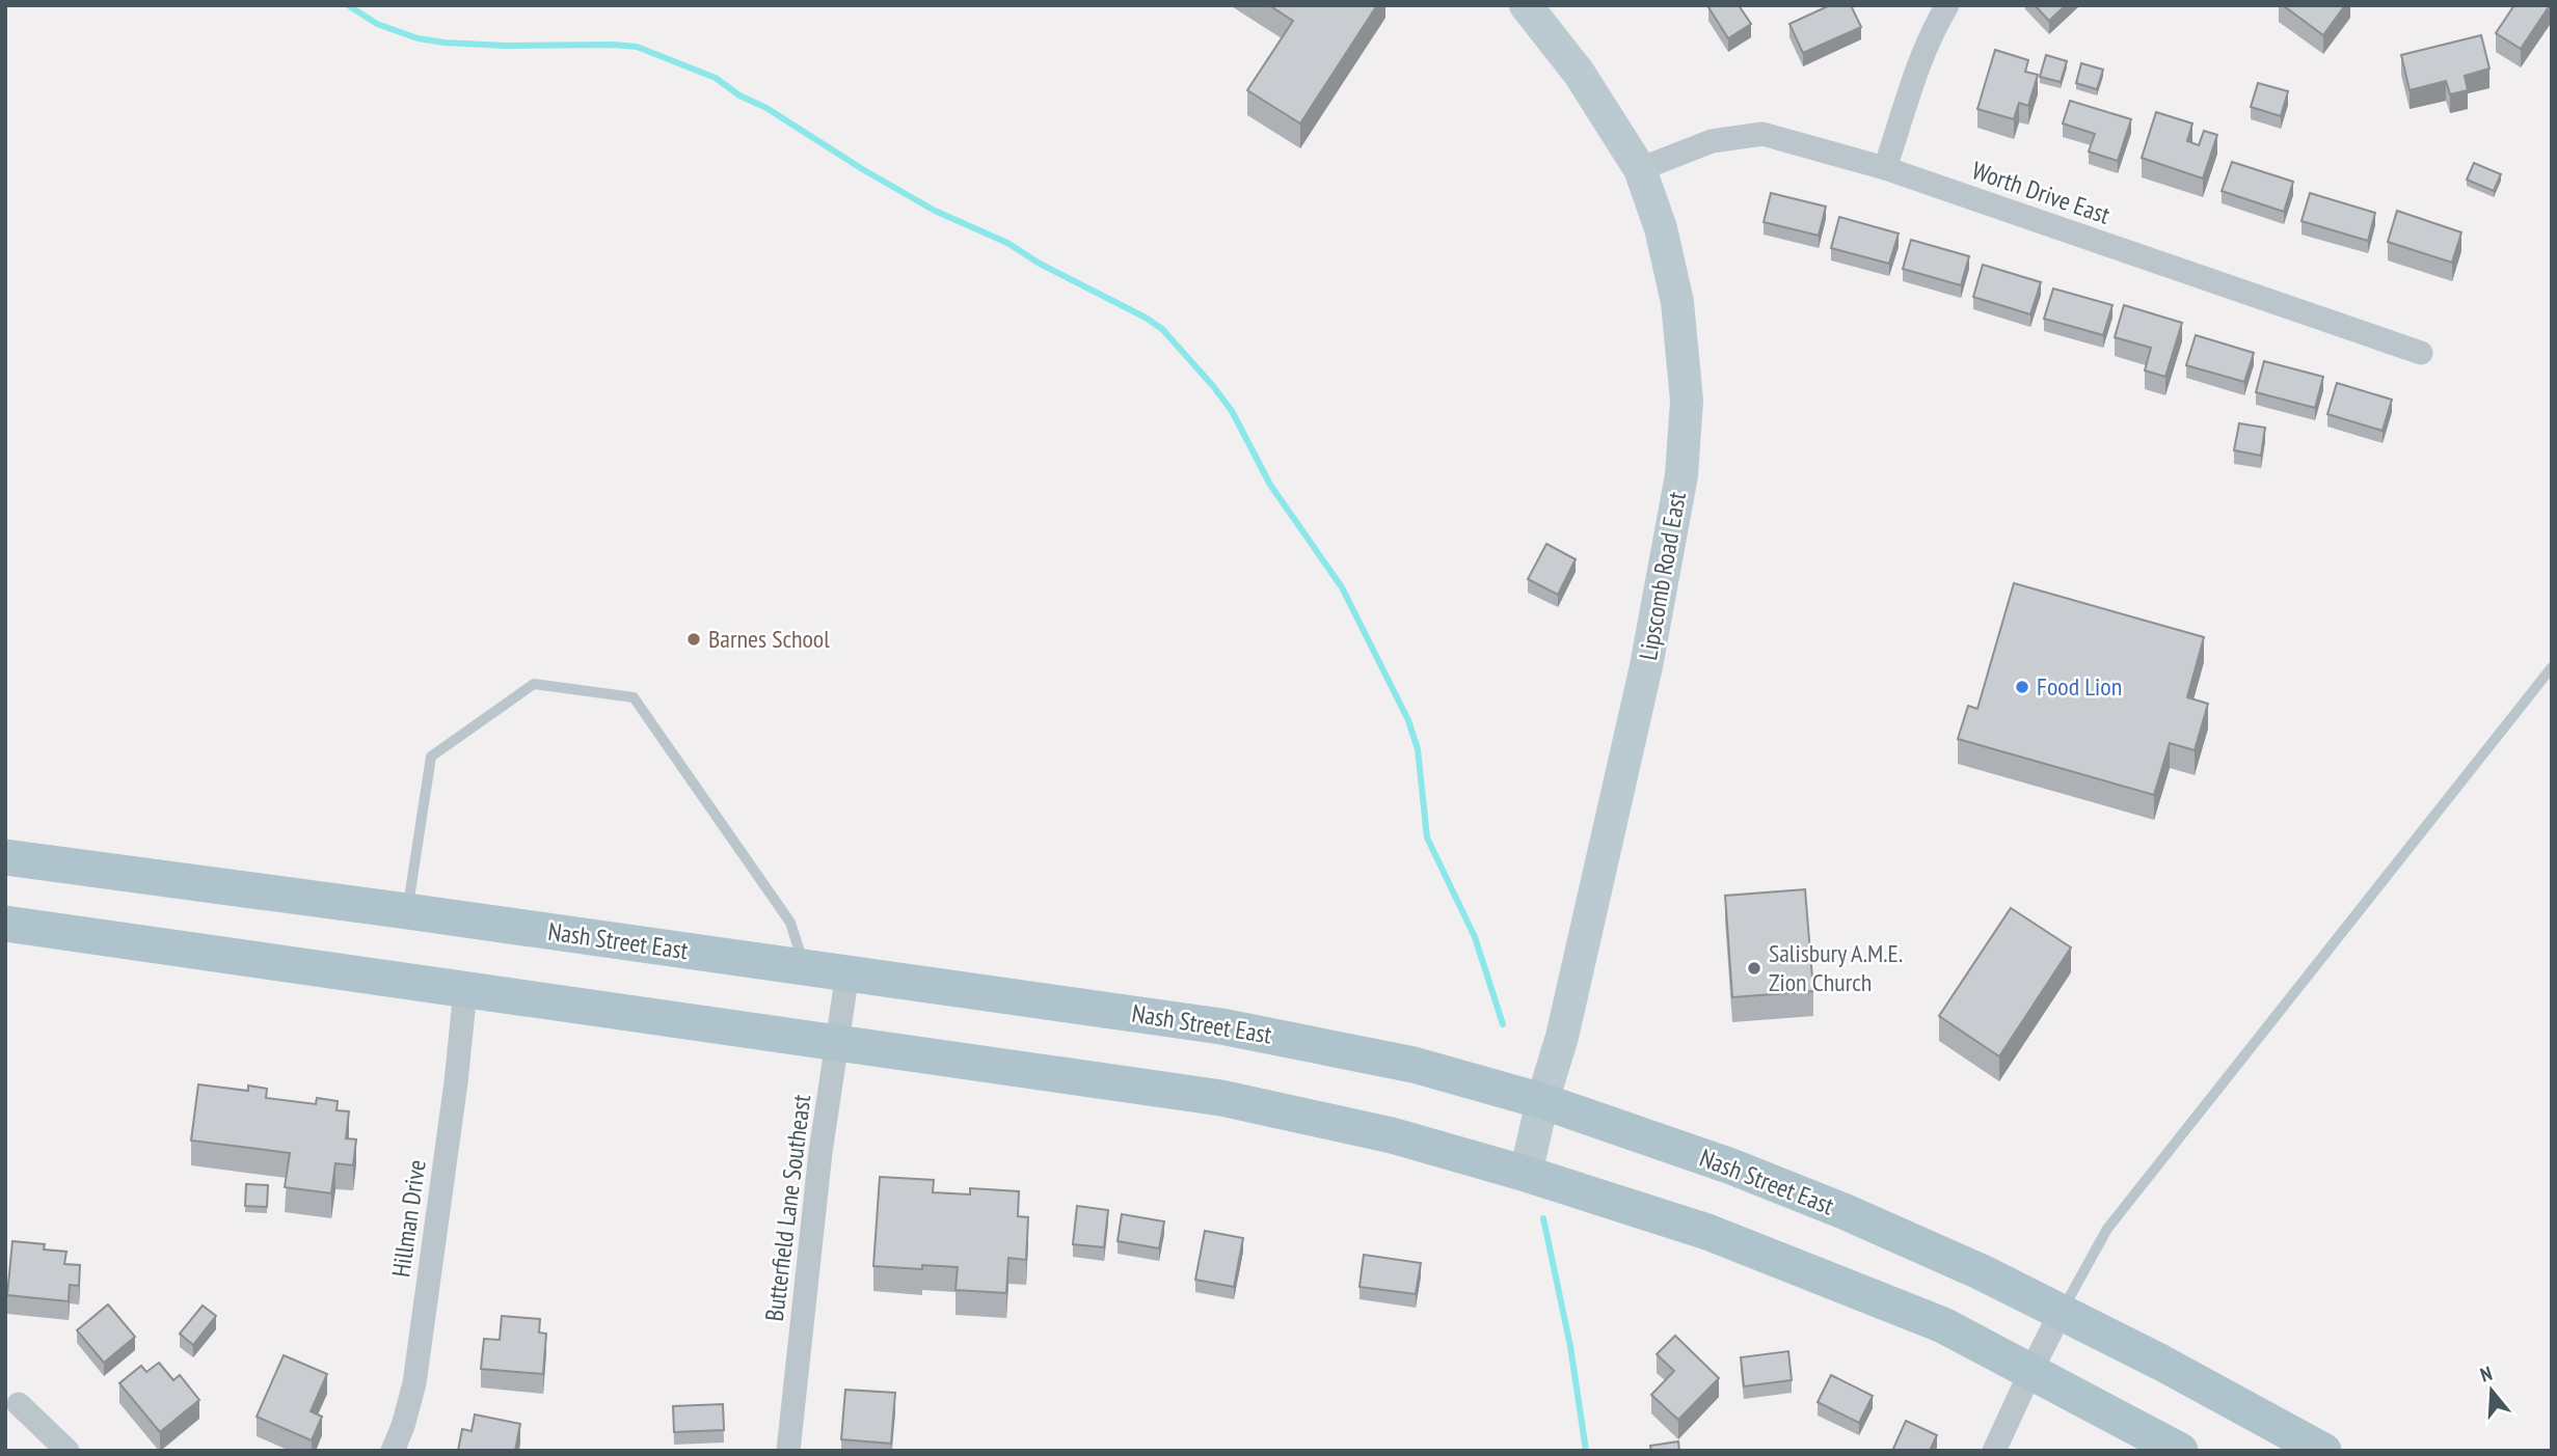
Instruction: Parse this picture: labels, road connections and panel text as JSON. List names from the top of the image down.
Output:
{
  "streets": {
    "main road": ["Nash Street East"],
    "street": [
      "Worth Drive East",
      "Lipscomb Road East",
      "Butterfield Lane Southeast",
      "Hillman Drive"
    ]
  },
  "crossings": [
    ["Worth Drive East", "Lipscomb Road East"],
    ["Lipscomb Road East", "Nash Street East"],
    ["Nash Street East", "Butterfield Lane Southeast"]
  ],
  "places": ["Barnes School", "Food Lion", "Salisbury A.M.E. Zion Church"],
  "north": "top"
}
